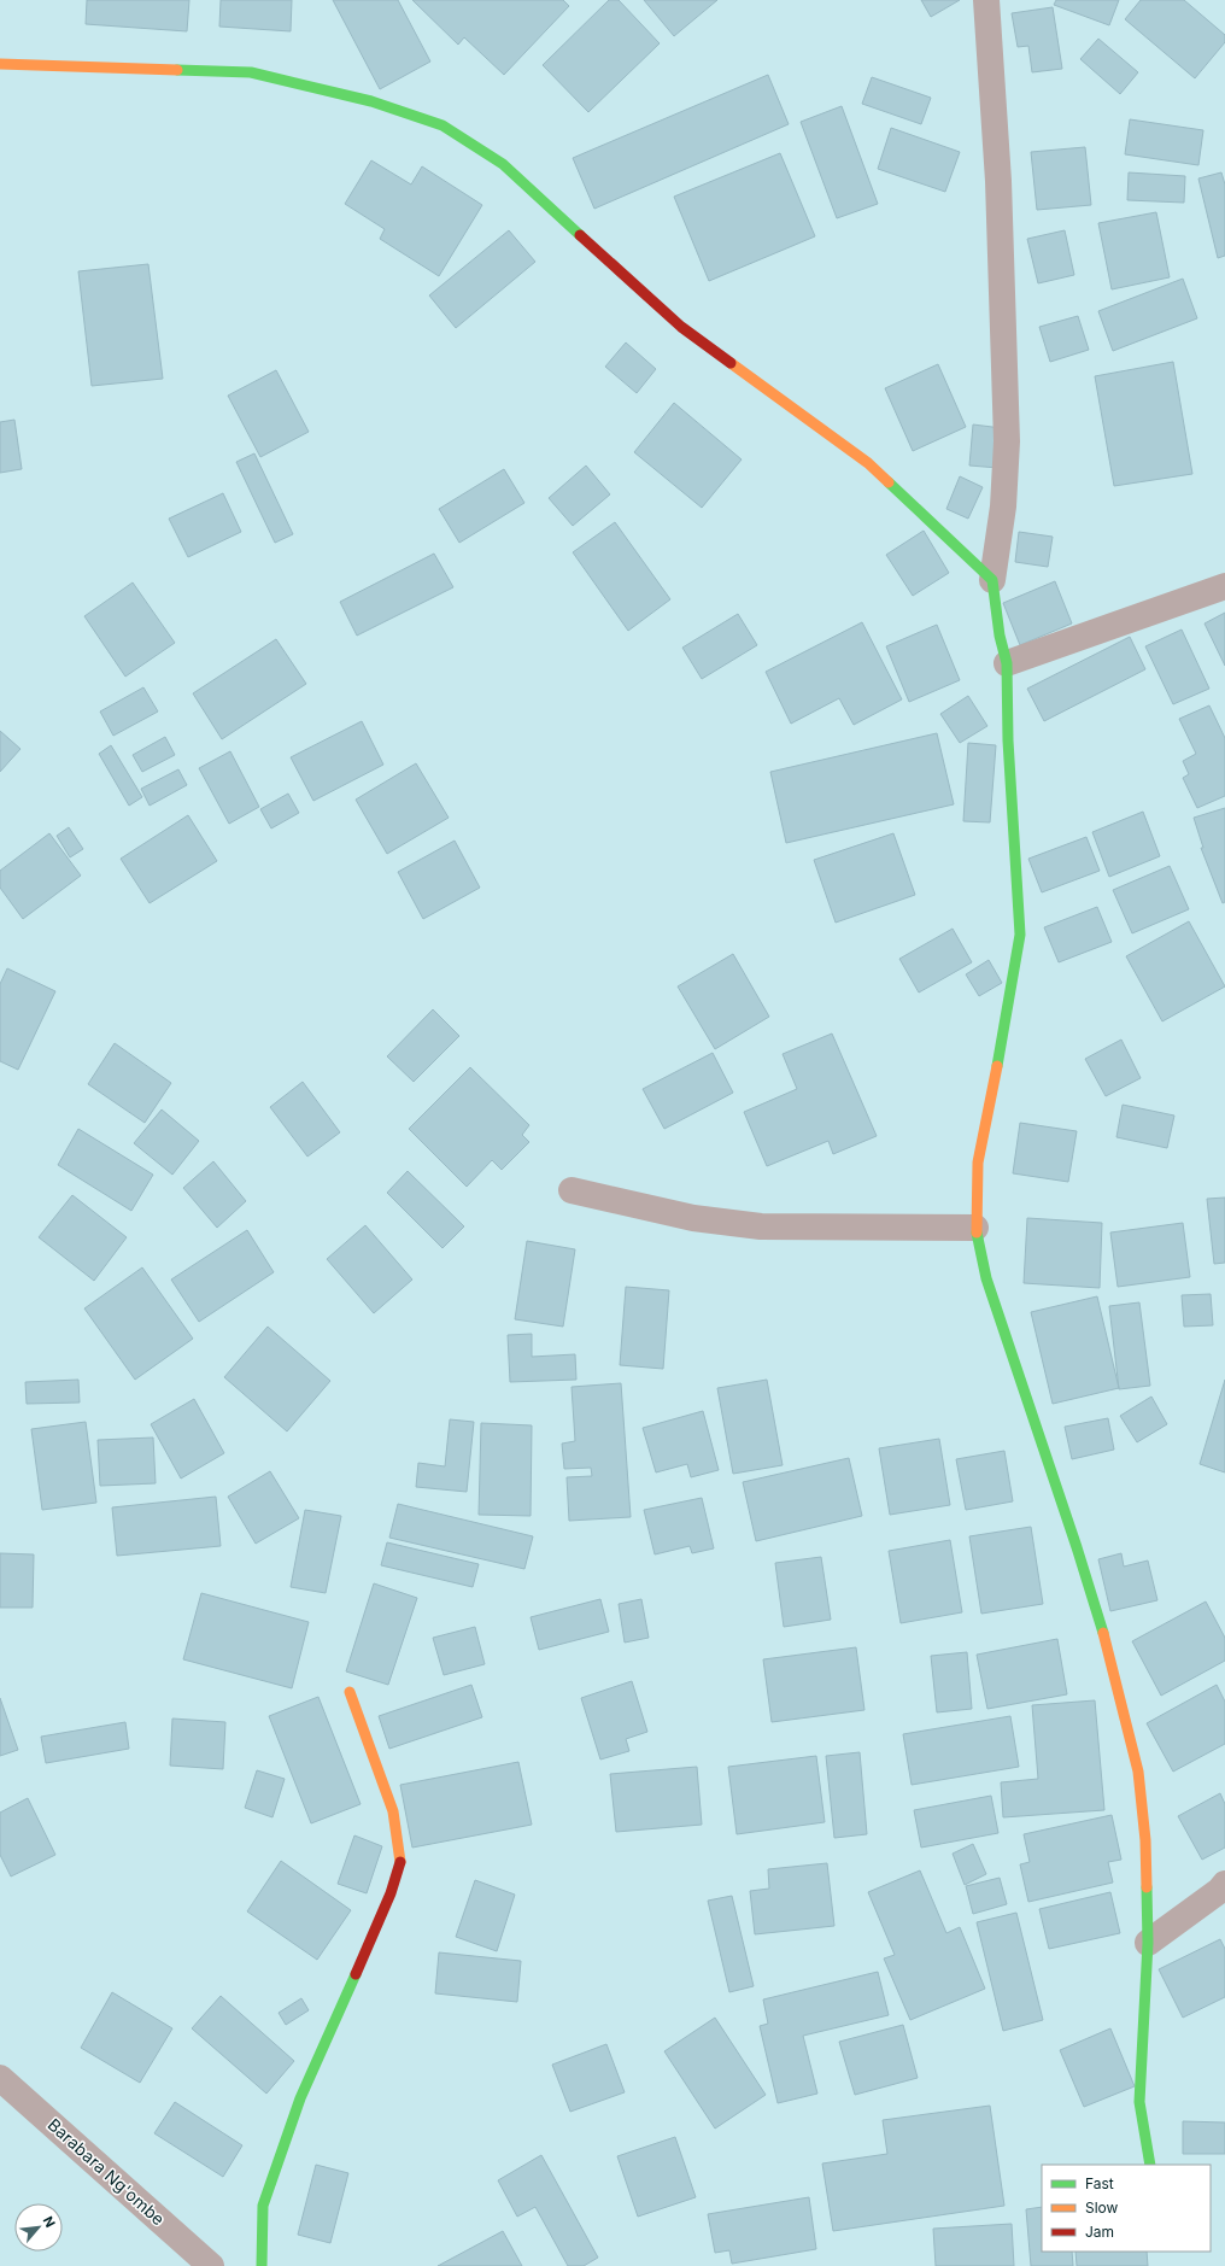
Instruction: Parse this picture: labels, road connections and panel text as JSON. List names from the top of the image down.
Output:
{
  "streets": {
    "street": ["Barabara Ng'ombe"]
  },
  "legend": ["Fast", "Slow", "Jam"],
  "north": "top right"
}
